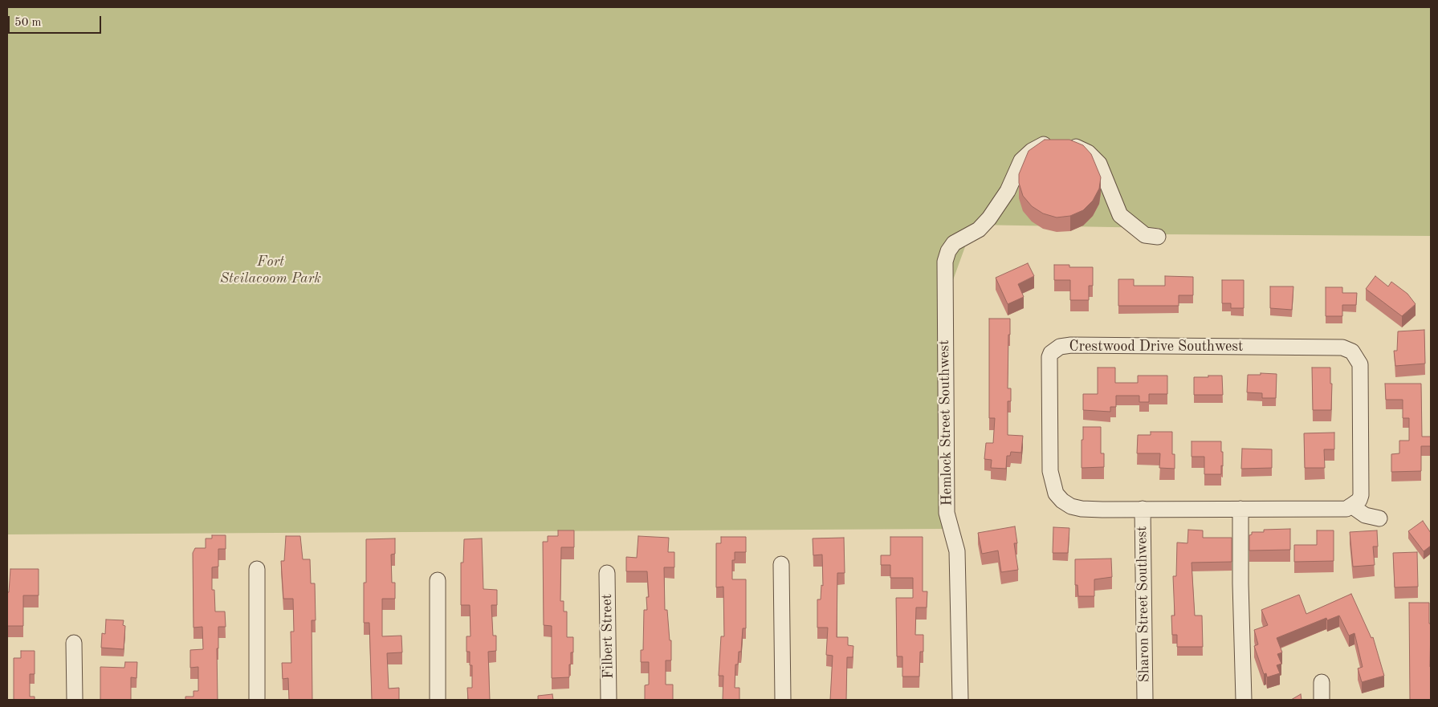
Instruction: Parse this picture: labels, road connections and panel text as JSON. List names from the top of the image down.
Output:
{
  "streets": {
    "street": [
      "Crestwood Drive Southwest",
      "Hemlock Street Southwest",
      "Sharon Street Southwest",
      "Filbert Street"
    ]
  },
  "crossings": [
    ["Crestwood Drive Southwest", "Sharon Street Southwest"]
  ],
  "parks": ["Fort Steilacoom Park"],
  "scale_bar": "50 m"
}
